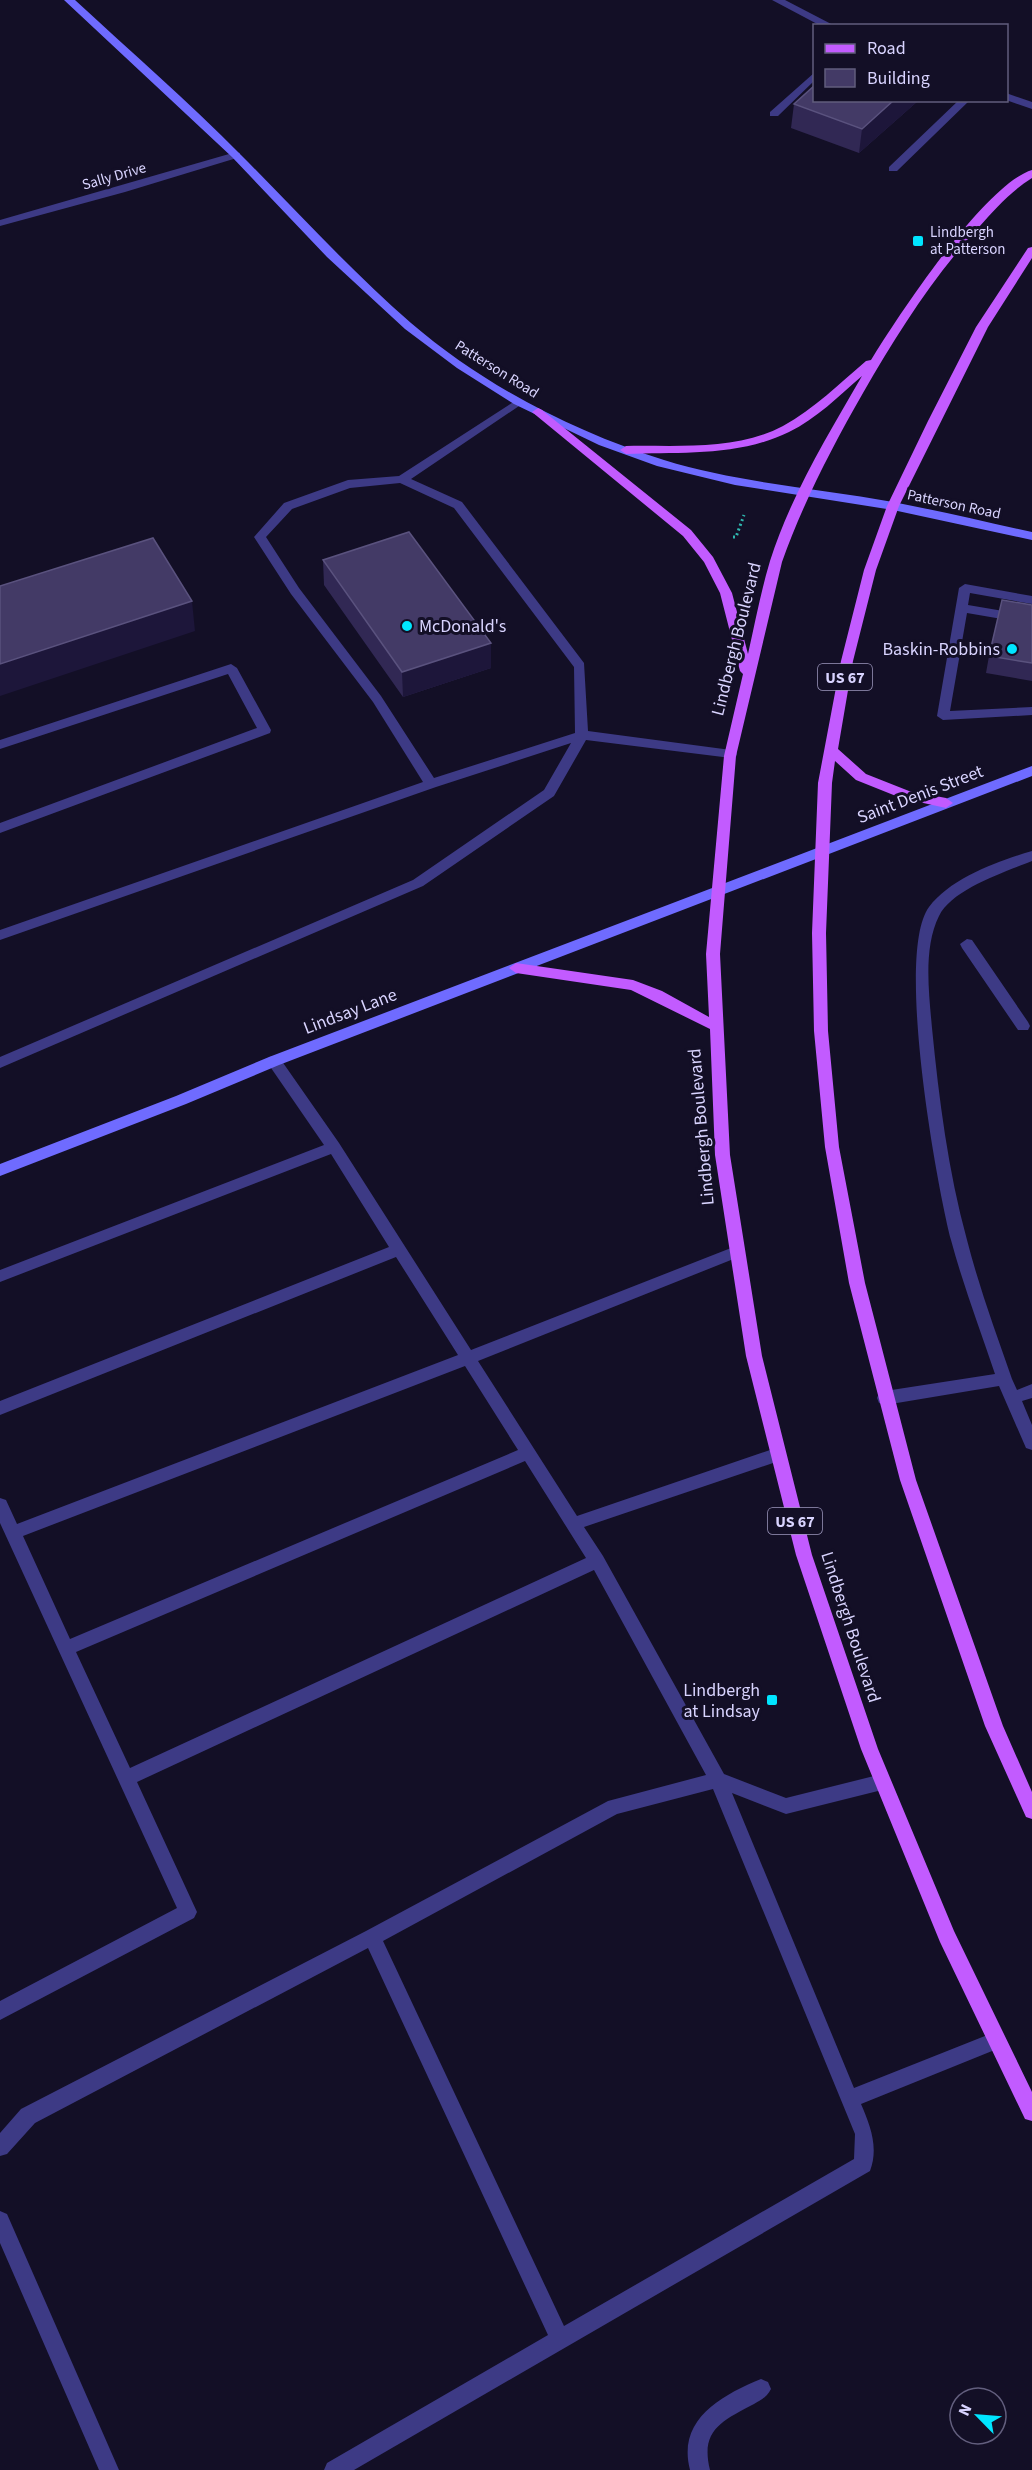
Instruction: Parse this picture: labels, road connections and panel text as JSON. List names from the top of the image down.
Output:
{
  "streets": {
    "main road": [
      "Patterson Road",
      "Lindbergh Boulevard",
      "US 67",
      "Saint Denis Street",
      "Lindsay Lane"
    ],
    "street": ["Sally Drive"]
  },
  "crossings": [
    ["Sally Drive", "Patterson Road"],
    ["Patterson Road", "Lindbergh Boulevard"],
    ["Patterson Road", "US 67"],
    ["Lindbergh Boulevard", "Saint Denis Street"],
    ["Lindbergh Boulevard", "Lindsay Lane"],
    ["US 67", "Saint Denis Street"],
    ["Saint Denis Street", "Lindsay Lane"]
  ],
  "places": {
    "transit": ["Lindbergh at Patterson", "Lindbergh at Lindsay"],
    "other": ["McDonald's", "Baskin-Robbins"]
  },
  "legend": ["Road", "Building"],
  "north": "top left"
}
